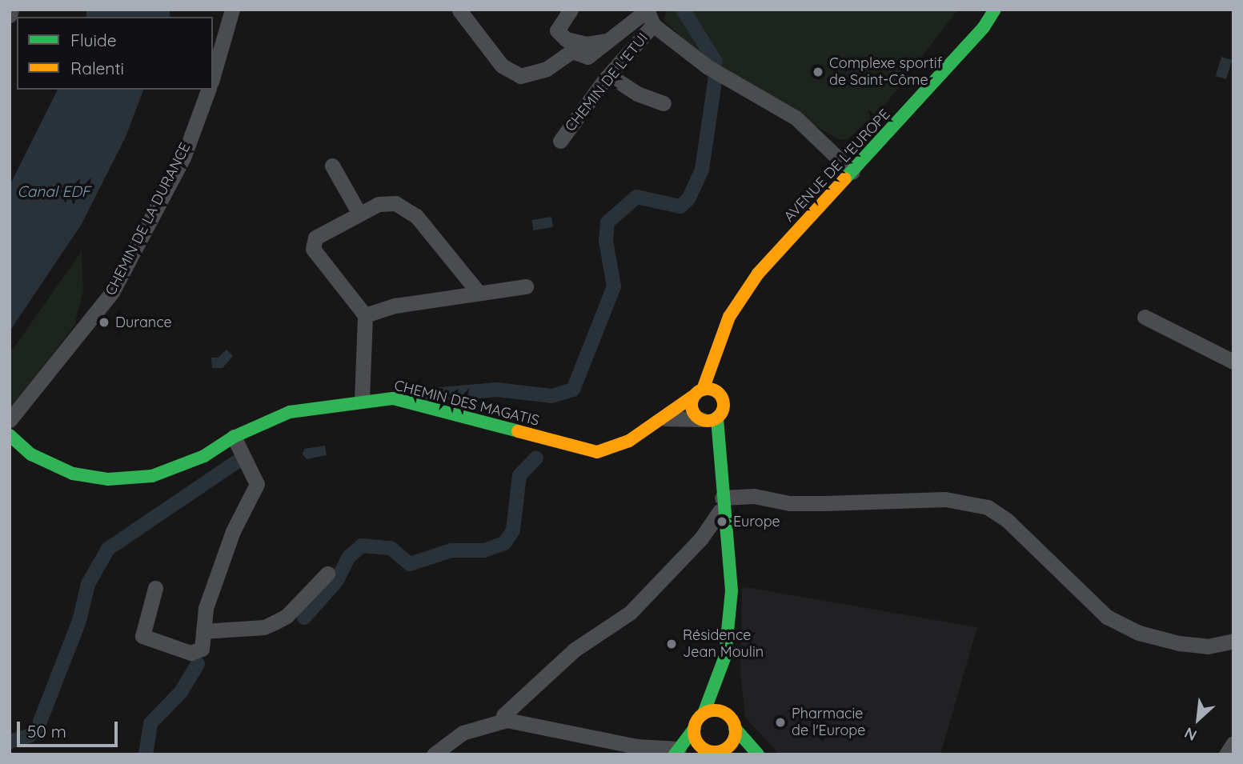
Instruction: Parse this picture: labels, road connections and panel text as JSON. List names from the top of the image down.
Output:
{
  "streets": {
    "main road": ["AVENUE DE L'EUROPE", "CHEMIN DES MAGATIS"],
    "street": ["CHEMIN DE L'ETUI", "CHEMIN DE LA DURANCE"]
  },
  "crossings": [
    ["AVENUE DE L'EUROPE", "CHEMIN DES MAGATIS"]
  ],
  "water": ["Canal EDF"],
  "places": [
    "Complexe sportif de Saint-Côme",
    "Durance",
    "Europe",
    "Résidence Jean Moulin",
    "Pharmacie de l'Europe"
  ],
  "legend": ["Fluide", "Ralenti"],
  "scale_bar": "50 m",
  "north": "bottom left"
}
